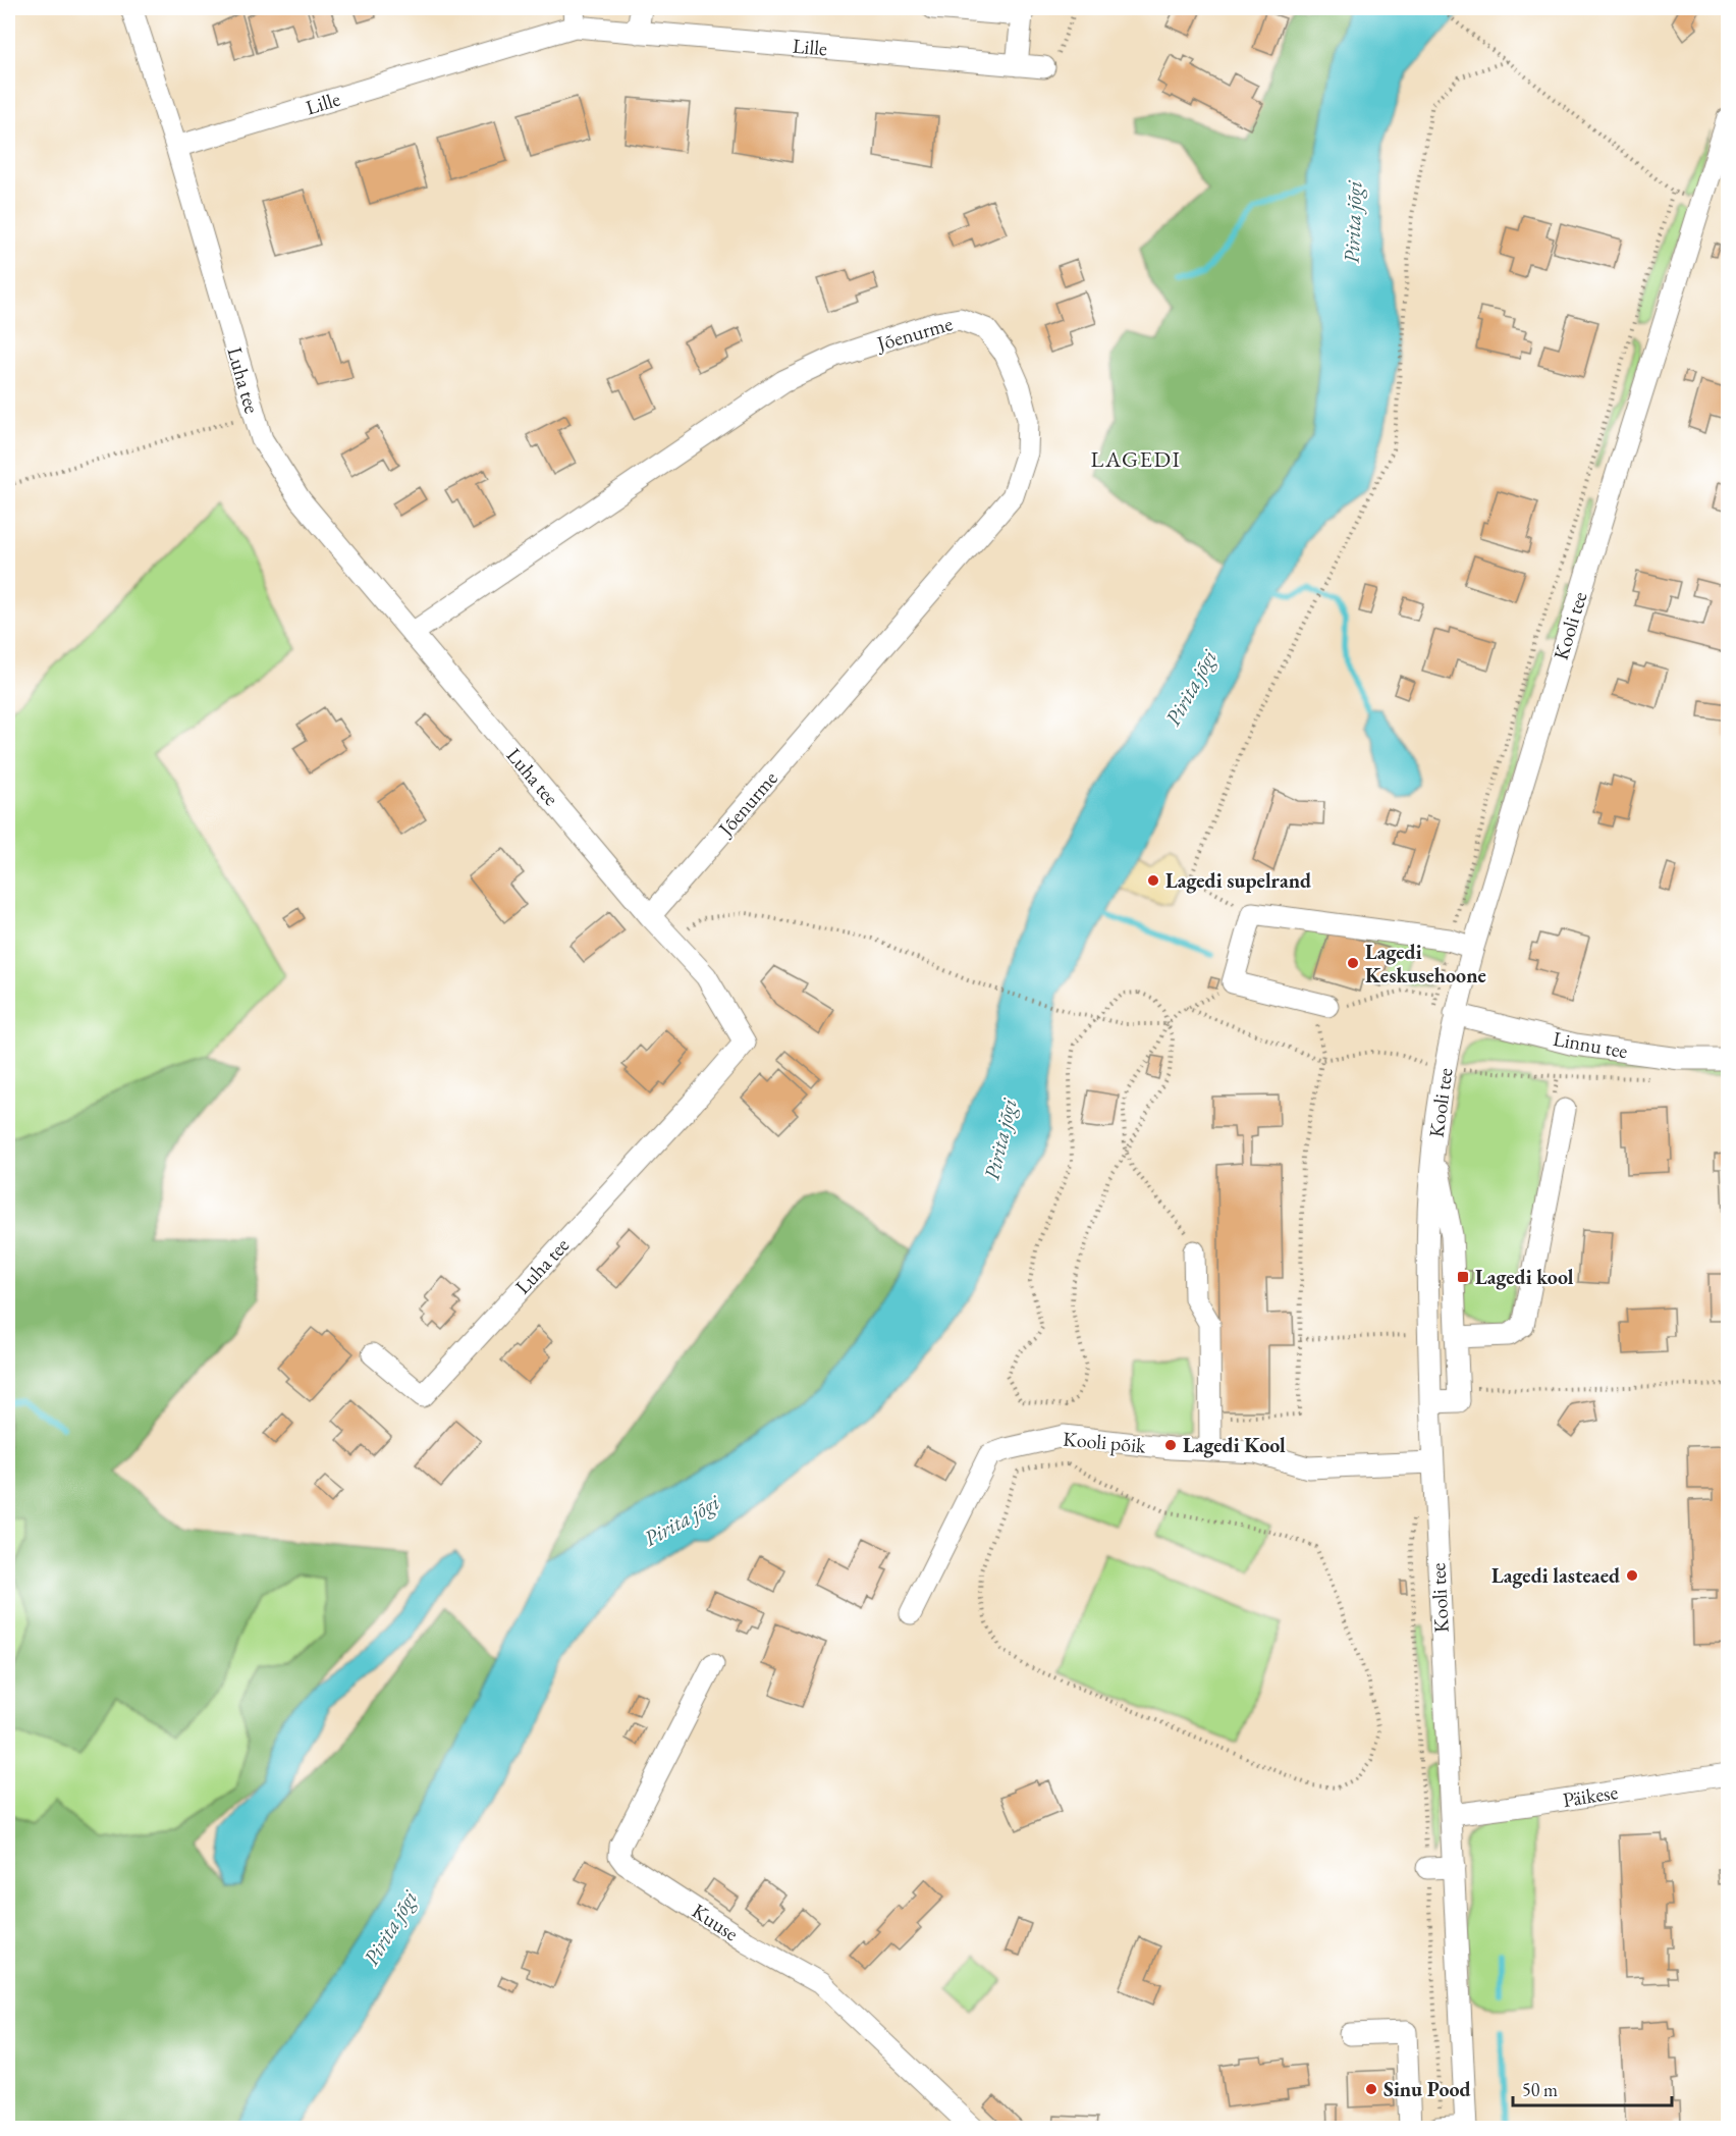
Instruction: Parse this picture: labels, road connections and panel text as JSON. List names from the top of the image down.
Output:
{
  "streets": {
    "street": [
      "Lille",
      "Jõenurme",
      "Luha tee",
      "Kooli tee",
      "Linnu tee",
      "Kooli põik",
      "Päikese",
      "Kuuse"
    ]
  },
  "crossings": [
    ["Lille", "Luha tee"],
    ["Jõenurme", "Luha tee"],
    ["Kooli tee", "Linnu tee"],
    ["Kooli tee", "Kooli põik"],
    ["Kooli tee", "Päikese"]
  ],
  "districts": ["LAGEDI"],
  "water": ["Pirita jõgi"],
  "places": {
    "other": [
      "Lagedi supelrand",
      "Lagedi Keskusehoone",
      "Lagedi Kool",
      "Lagedi lasteaed",
      "Sinu Pood"
    ],
    "transit": ["Lagedi kool"]
  },
  "scale_bar": "50 m"
}
